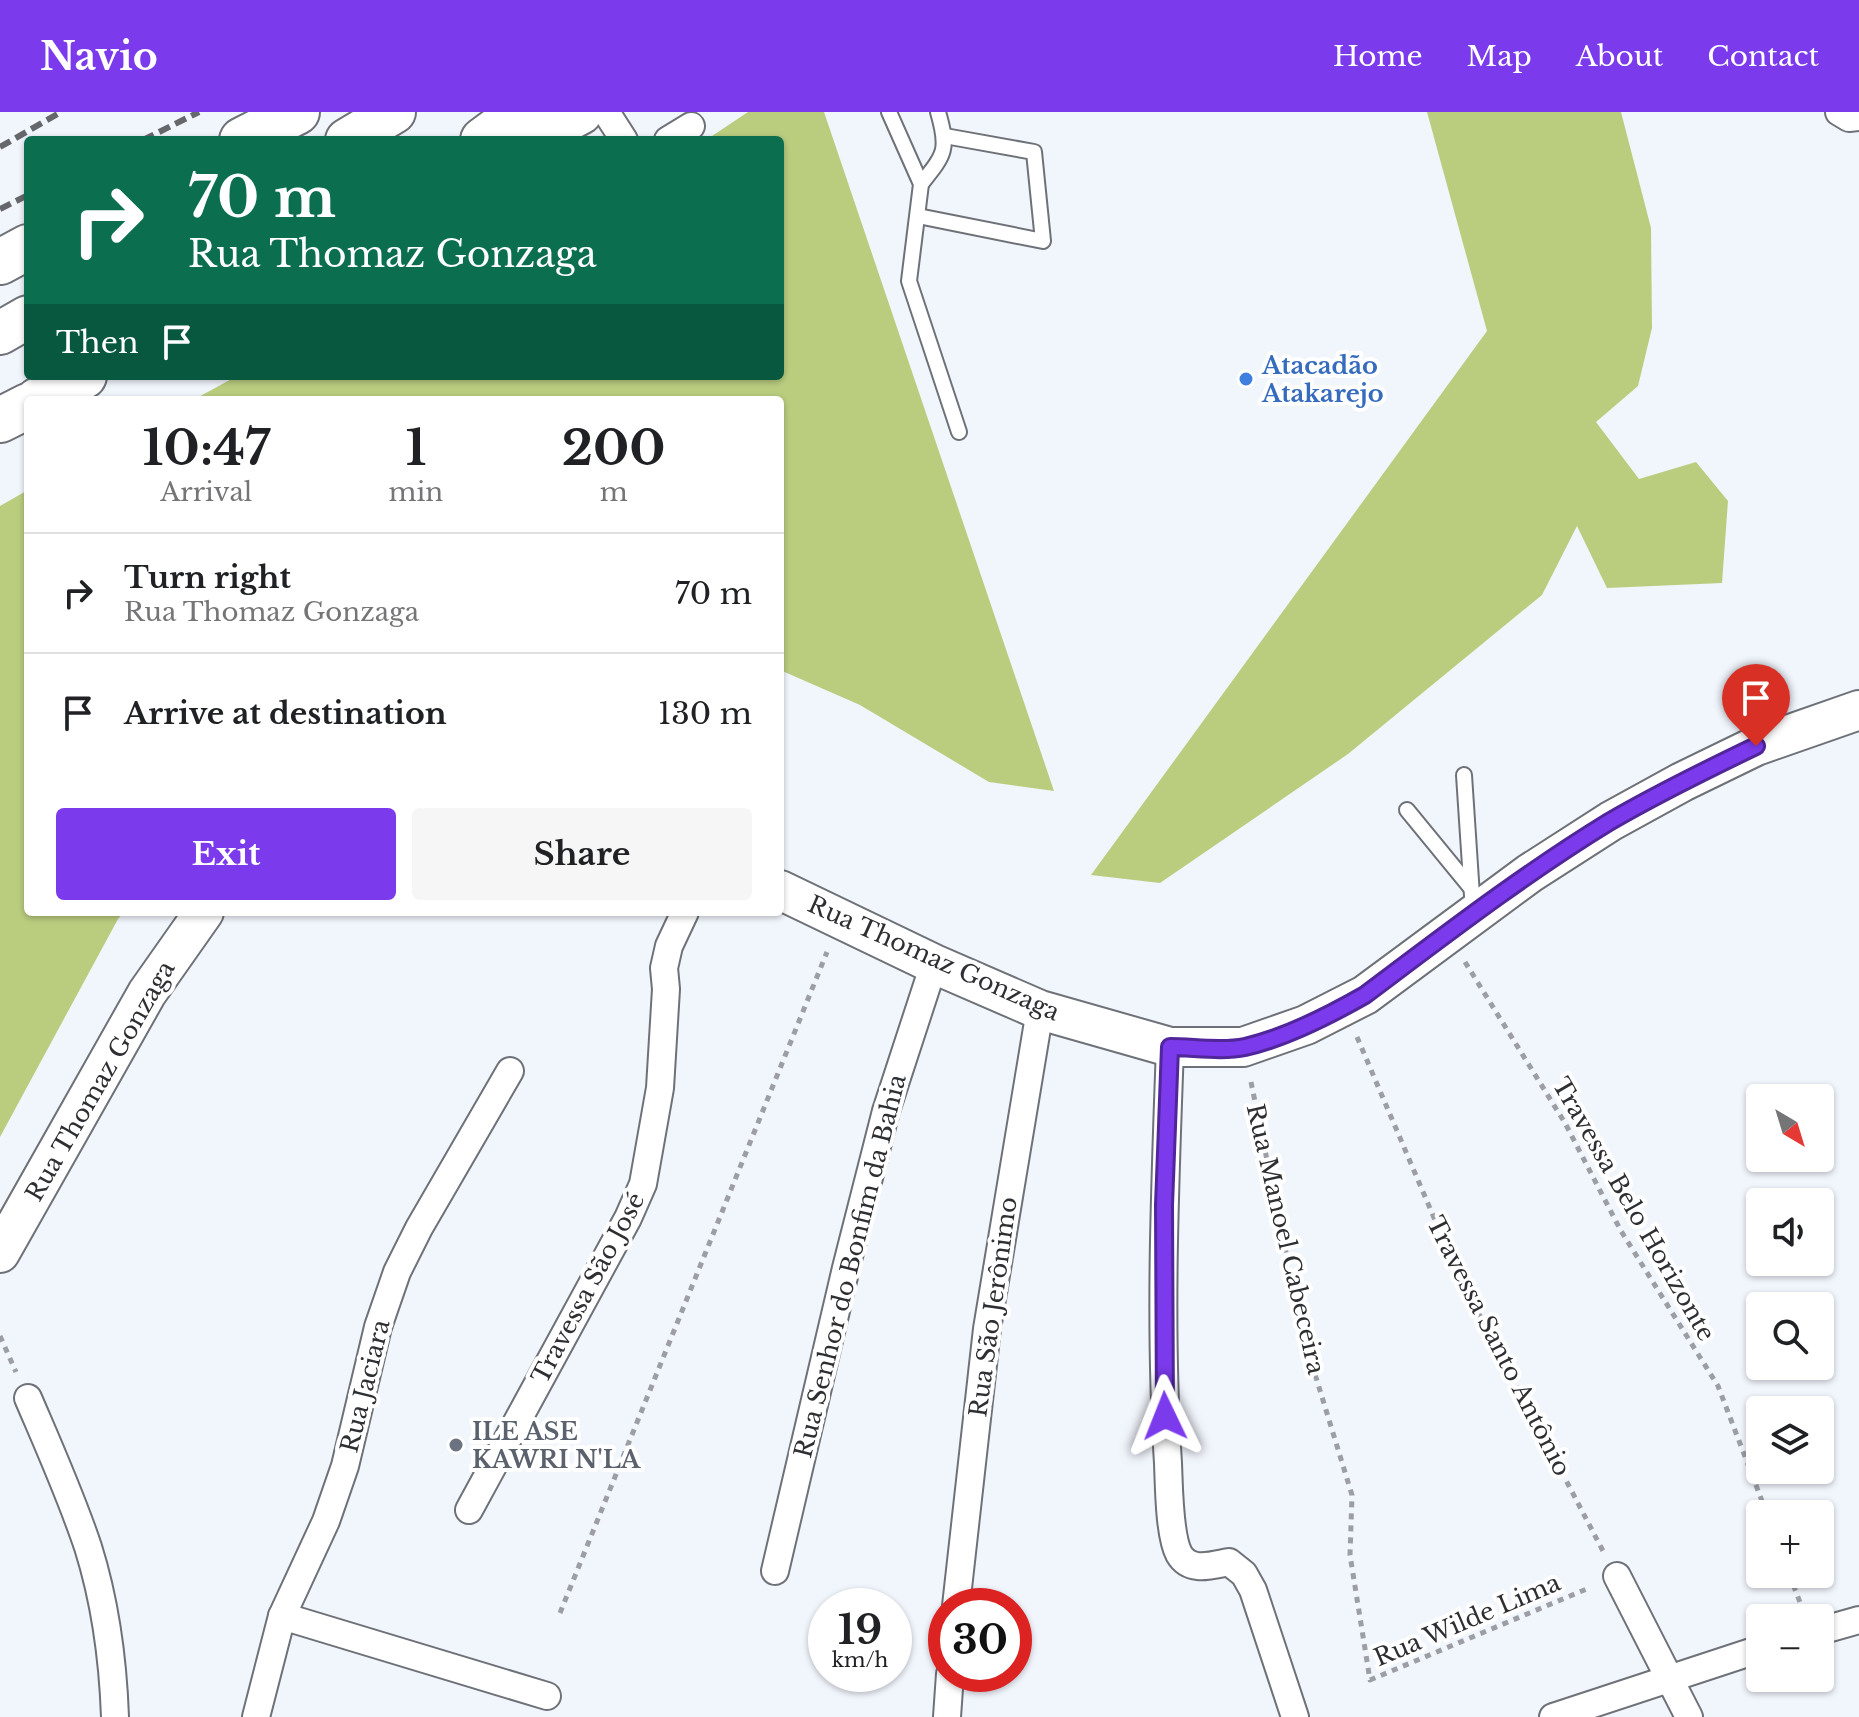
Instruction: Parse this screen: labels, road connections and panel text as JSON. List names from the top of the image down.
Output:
{
  "streets": {
    "main road": ["Rua Thomaz Gonzaga"],
    "street": [
      "Rua Senhor do Bonfim da Bahia",
      "Travessa São José",
      "Rua São Jerônimo",
      "Rua Jaciara"
    ],
    "path": [
      "Travessa Belo Horizonte",
      "Rua Manoel Cabeceira",
      "Travessa Santo Antônio",
      "Rua Wilde Lima"
    ]
  },
  "crossings": [
    ["Rua Thomaz Gonzaga", "Travessa Belo Horizonte"],
    ["Rua Thomaz Gonzaga", "Rua Senhor do Bonfim da Bahia"],
    ["Rua Thomaz Gonzaga", "Rua São Jerônimo"],
    ["Rua Thomaz Gonzaga", "Travessa Santo Antônio"],
    ["Rua Manoel Cabeceira", "Rua Wilde Lima"],
    ["Travessa Santo Antônio", "Rua Wilde Lima"]
  ],
  "places": ["Atacadão Atakarejo", "ILE ASE KAWRI N'LA"],
  "north": "bottom right",
  "page": {
    "header": "Navio",
    "nav": [
      "Home",
      "Map",
      "About",
      "Contact"
    ],
    "turn": ["70 m", "Rua Thomaz Gonzaga"],
    "then": "Then",
    "eta": [
      "10:47",
      "Arrival",
      "1",
      "min",
      "200",
      "m"
    ],
    "list": [
      {
        "name": "Turn right",
        "note": "Rua Thomaz Gonzaga",
        "value": "70 m"
      },
      {
        "name": "Arrive at destination",
        "value": "130 m"
      }
    ],
    "buttons": ["Exit", "Share"],
    "map_buttons": ["+", "−"],
    "speed": "19 km/h",
    "limit": "30"
  }
}
